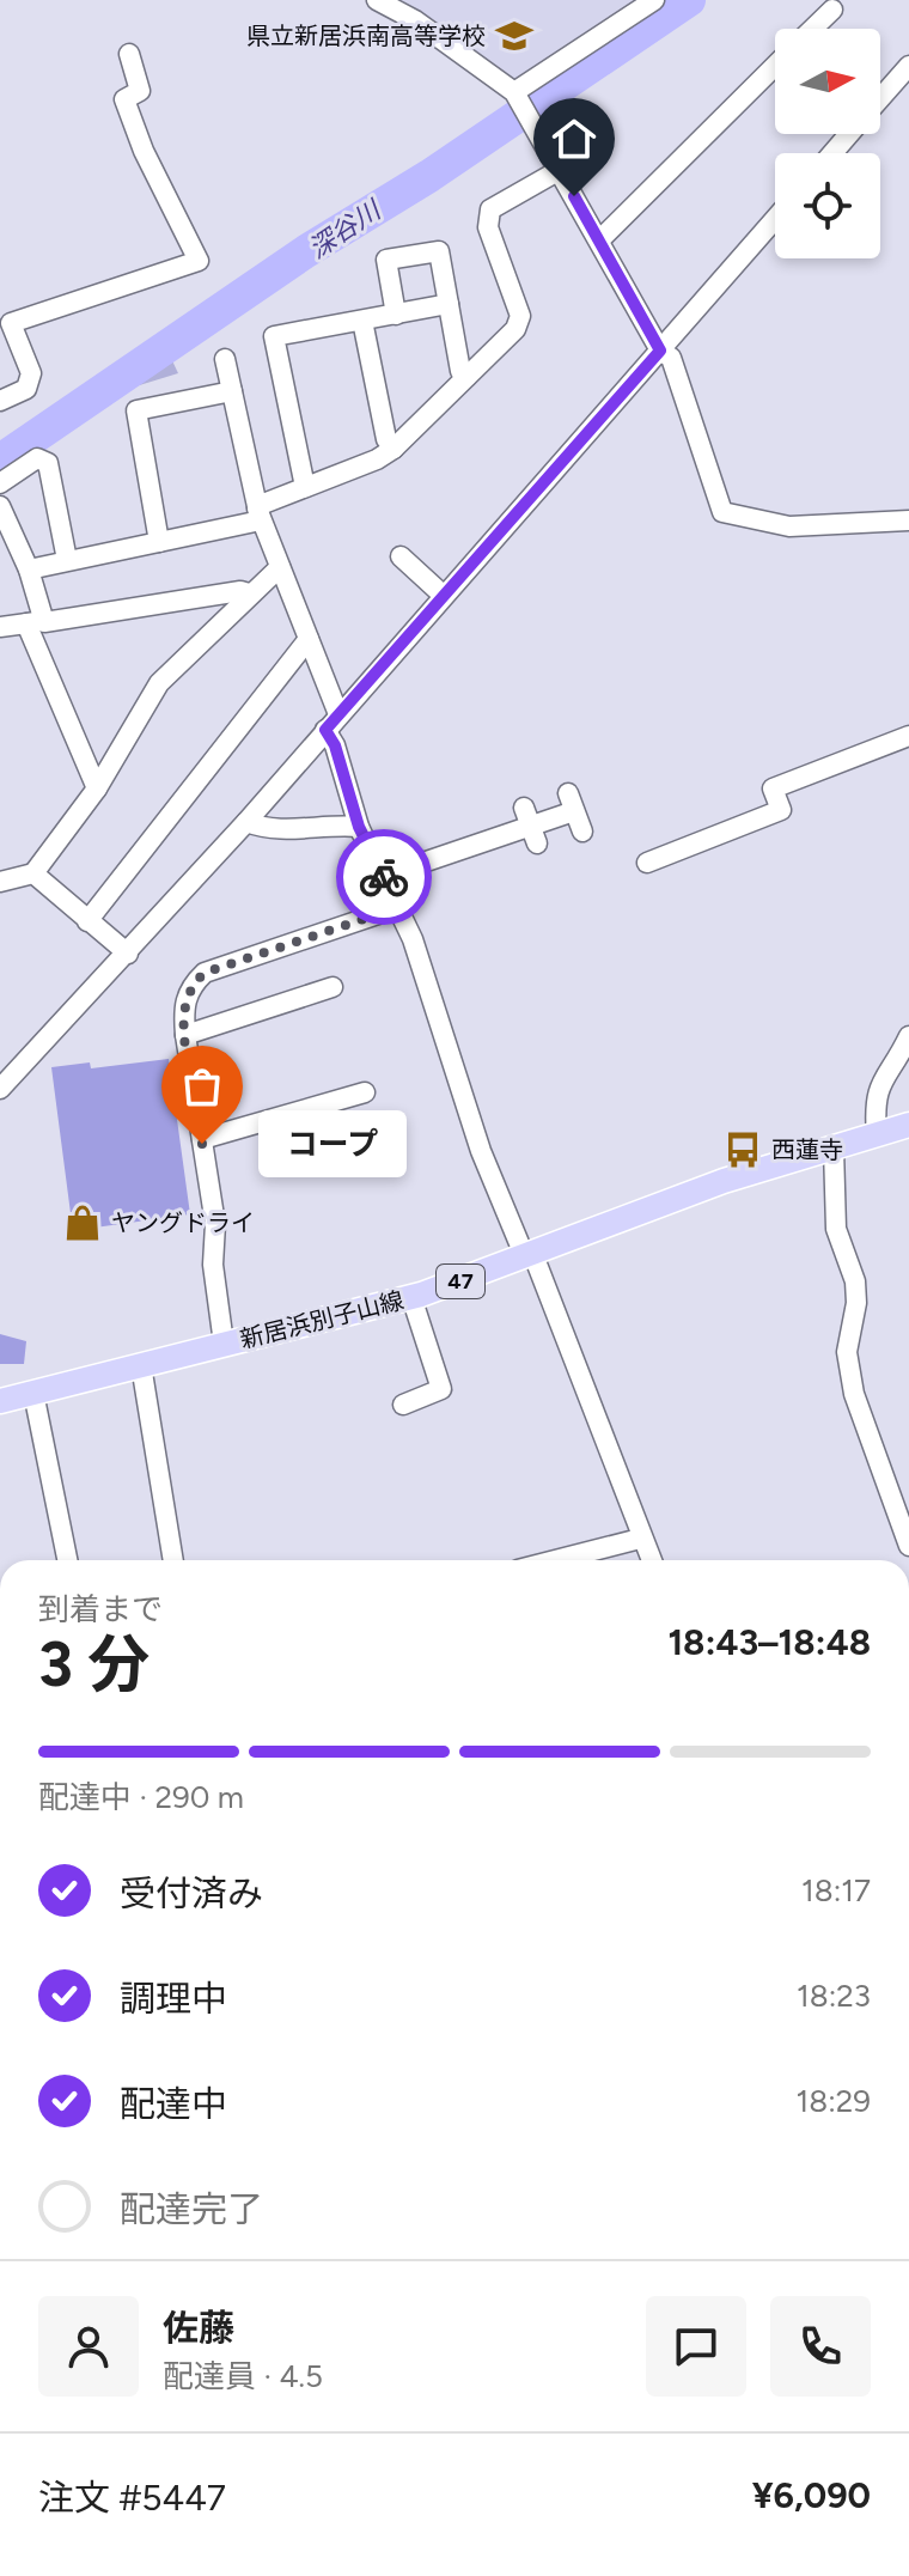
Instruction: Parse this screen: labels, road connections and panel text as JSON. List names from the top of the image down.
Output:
{
  "streets": {
    "main road": ["47", "新居浜別子山線"]
  },
  "water": ["深谷川"],
  "places": {
    "school or university": ["県立新居浜南高等学校"],
    "other": ["コープ"],
    "bus stop": ["西蓮寺"],
    "shop": ["ヤングドライ"]
  },
  "north": "right",
  "page": {
    "bubble": "コープ",
    "heading": ["3 分", "到着まで", "18:43–18:48"],
    "panel": [
      "佐藤",
      "配達員 · 4.5",
      "注文 #5447",
      "¥6,090"
    ],
    "bar": "配達中 · 290 m",
    "list": [
      ["受付済み", "18:17"],
      ["調理中", "18:23"],
      ["配達中", "18:29"],
      "配達完了"
    ]
  }
}
